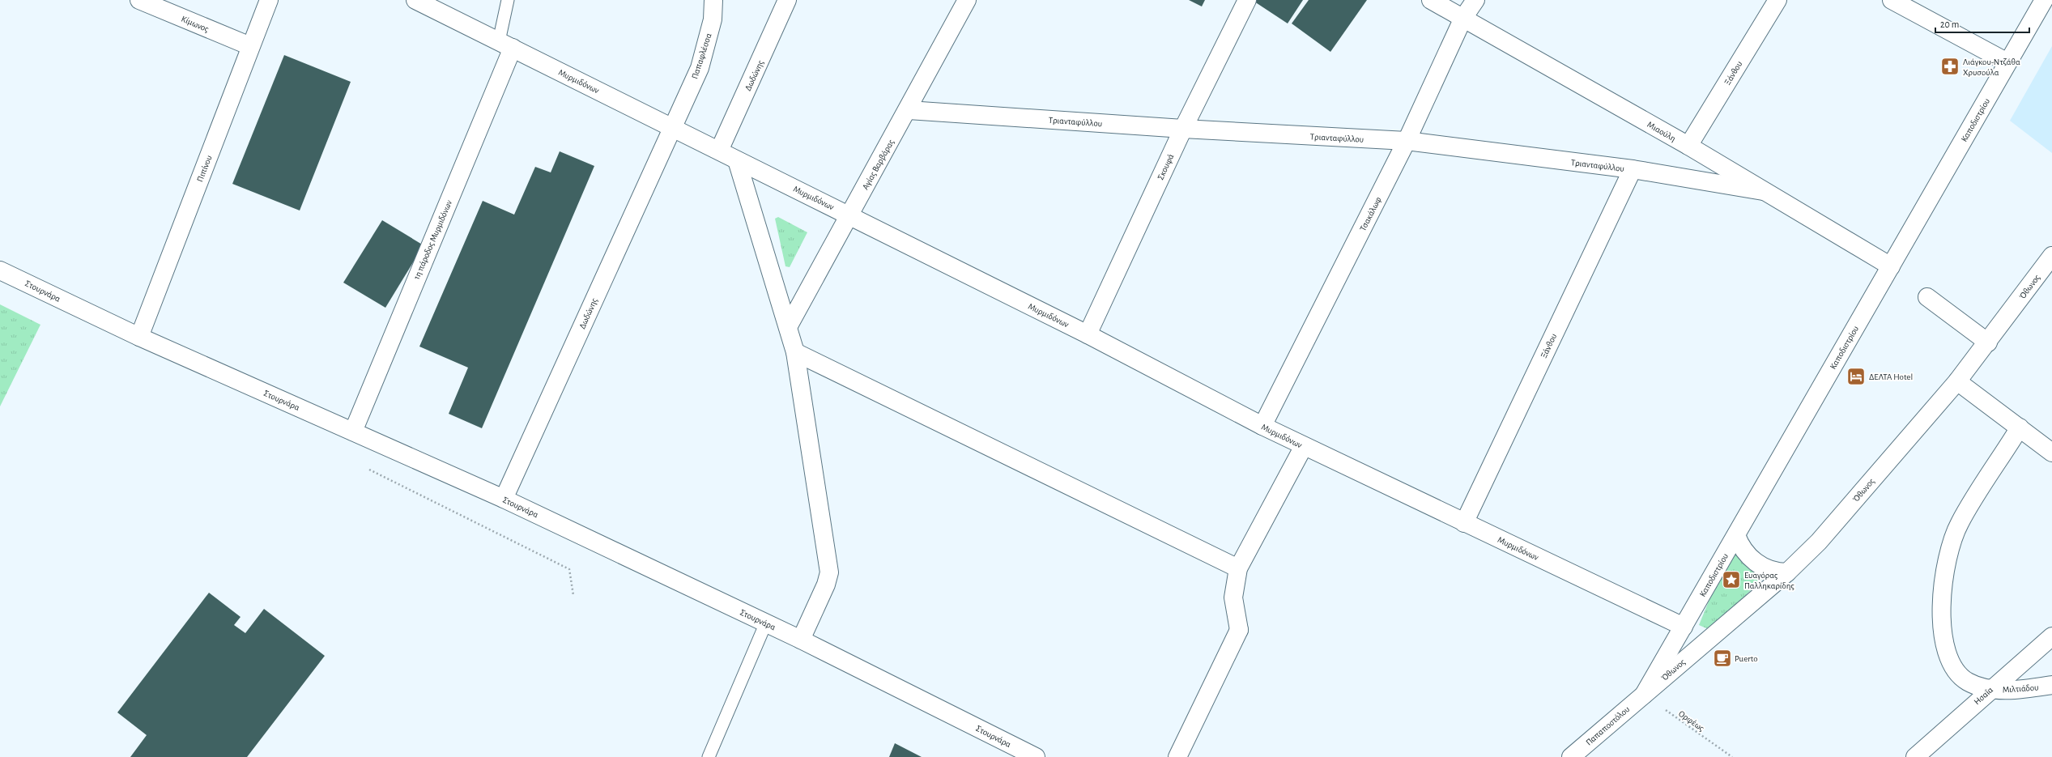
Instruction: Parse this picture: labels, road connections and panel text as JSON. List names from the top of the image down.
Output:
{
  "streets": {
    "street": [
      "Κίμωνος",
      "Παπαφλέσσα",
      "Ξάνθου",
      "Δωδώνης",
      "Μυρμιδόνων",
      "Καποδιστρίου",
      "Τριανταφύλλου",
      "Μιαούλη",
      "Αγίας Βαρβάρας",
      "Σκουφά",
      "Πιπίνου",
      "Τσακάλωφ",
      "1η πάροδος Μυρμιδόνων",
      "Όθωνος",
      "Στουρνάρα",
      "Μιλτιάδου",
      "Ησαΐα",
      "Παπαποστόλου"
    ],
    "path": ["Ορφέως"]
  },
  "crossings": [
    ["Κίμωνος", "Πιπίνου"],
    ["Παπαφλέσσα", "Δωδώνης"],
    ["Παπαφλέσσα", "Μυρμιδόνων"],
    ["Ξάνθου", "Μυρμιδόνων"],
    ["Ξάνθου", "Τριανταφύλλου"],
    ["Ξάνθου", "Μιαούλη"],
    ["Δωδώνης", "Μυρμιδόνων"],
    ["Δωδώνης", "Στουρνάρα"],
    ["Μυρμιδόνων", "Καποδιστρίου"],
    ["Μυρμιδόνων", "Αγίας Βαρβάρας"],
    ["Μυρμιδόνων", "Σκουφά"],
    ["Μυρμιδόνων", "Τσακάλωφ"],
    ["Μυρμιδόνων", "1η πάροδος Μυρμιδόνων"],
    ["Καποδιστρίου", "Μιαούλη"],
    ["Καποδιστρίου", "Όθωνος"],
    ["Καποδιστρίου", "Ορφέως"],
    ["Καποδιστρίου", "Παπαποστόλου"],
    ["Τριανταφύλλου", "Μιαούλη"],
    ["Τριανταφύλλου", "Αγίας Βαρβάρας"],
    ["Τριανταφύλλου", "Σκουφά"],
    ["Τριανταφύλλου", "Τσακάλωφ"],
    ["Μιαούλη", "Τσακάλωφ"],
    ["Πιπίνου", "Στουρνάρα"],
    ["1η πάροδος Μυρμιδόνων", "Στουρνάρα"],
    ["Όθωνος", "Ορφέως"],
    ["Όθωνος", "Παπαποστόλου"],
    ["Μιλτιάδου", "Ησαΐα"],
    ["Ορφέως", "Παπαποστόλου"]
  ],
  "places": {
    "pharmacy": ["Λιάγκου-Ντζάθα Χρυσούλα"],
    "hotel": ["ΔΕΛΤΑ Hotel"],
    "place": ["Ευαγόρας Παλληκαρίδης"],
    "cafe": ["Puerto"]
  },
  "scale_bar": "20 m"
}
